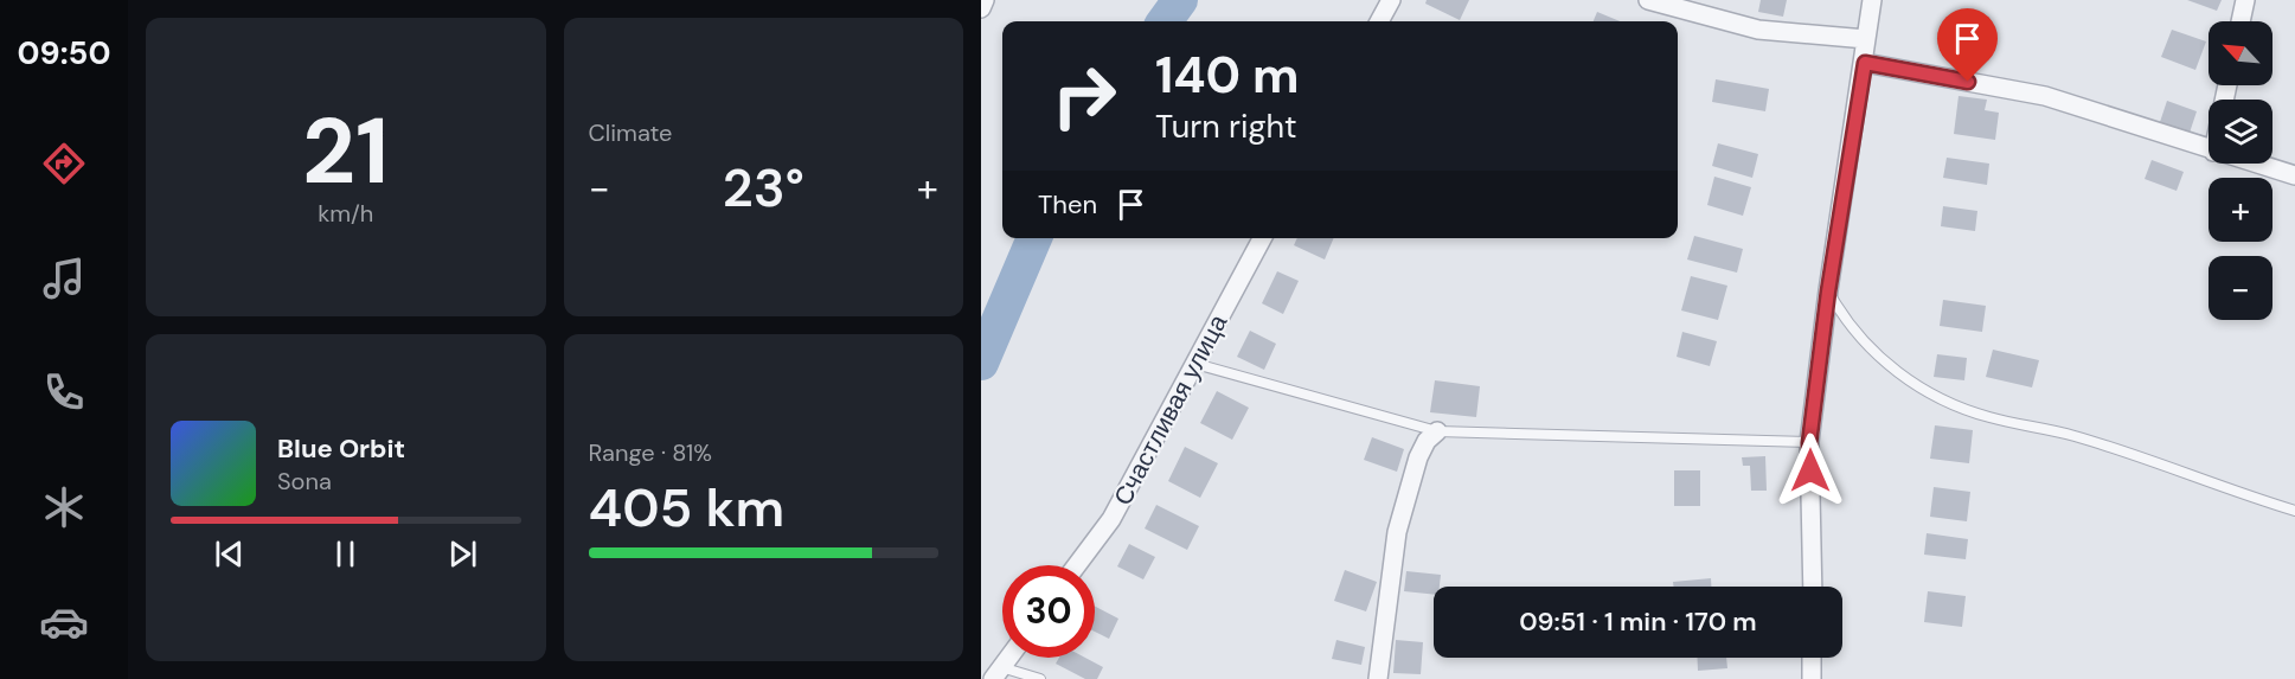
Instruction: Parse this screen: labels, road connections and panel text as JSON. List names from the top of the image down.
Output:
{
  "streets": {
    "street": ["Счастливая улица"]
  },
  "north": "top left",
  "page": {
    "tabs": "09:50",
    "tile": [
      ["21", "km/h"],
      "Climate",
      ["Range · 81%", "405 km"]
    ],
    "map_buttons": ["+", "−"],
    "turn": ["140 m", "Turn right"],
    "heat": ["−", "23°", "+"],
    "then": "Then",
    "song": ["Blue Orbit", "Sona"],
    "limit": "30",
    "trip": "09:51 · 1 min · 170 m"
  }
}
